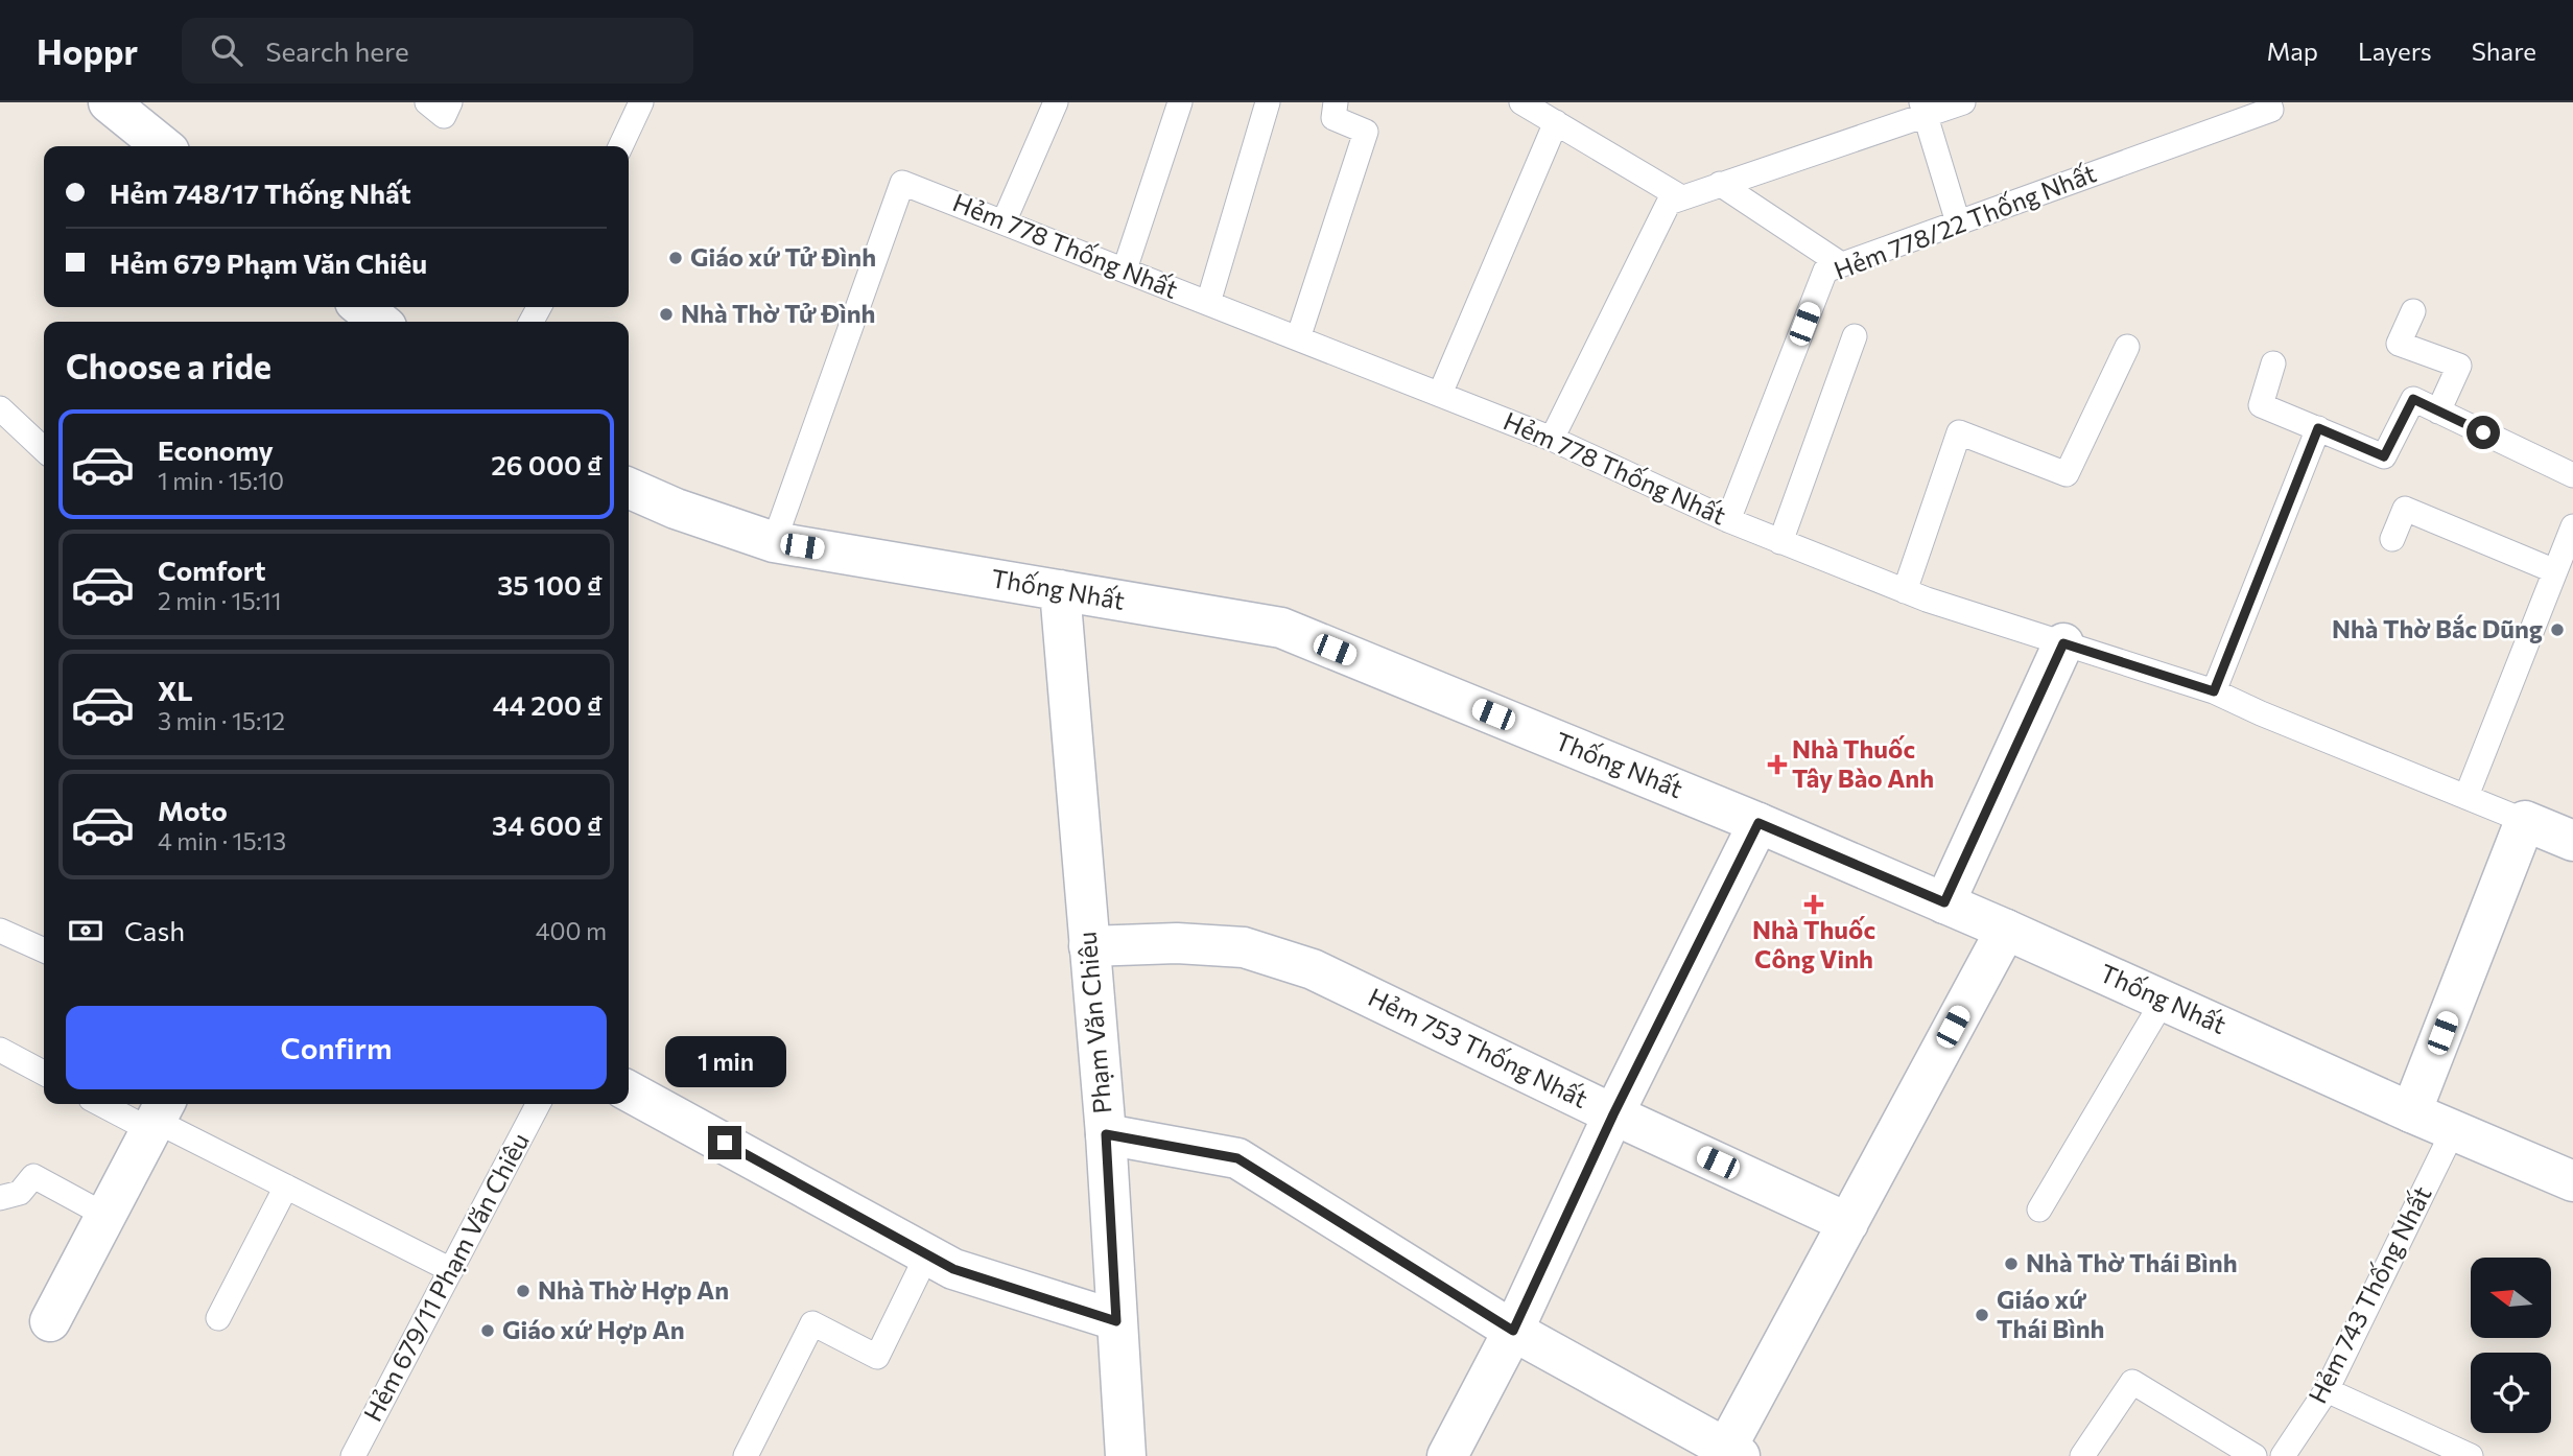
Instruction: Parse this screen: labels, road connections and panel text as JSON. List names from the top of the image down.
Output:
{
  "streets": {
    "street": ["Thống Nhất", "Phạm Văn Chiêu", "Hẻm 753 Thống Nhất"],
    "lane": [
      "Hẻm 778/22 Thống Nhất",
      "Hẻm 778 Thống Nhất",
      "Hẻm 679/11 Phạm Văn Chiêu",
      "Hẻm 743 Thống Nhất"
    ]
  },
  "crossings": [
    ["Hẻm 778/22 Thống Nhất", "Hẻm 778 Thống Nhất"],
    ["Hẻm 778 Thống Nhất", "Thống Nhất"],
    ["Thống Nhất", "Phạm Văn Chiêu"],
    ["Thống Nhất", "Hẻm 743 Thống Nhất"],
    ["Phạm Văn Chiêu", "Hẻm 753 Thống Nhất"]
  ],
  "places": {
    "other": [
      "Giáo xứ Tử Đình",
      "Nhà Thờ Tử Đình",
      "Nhà Thờ Bắc Dũng",
      "Nhà Thờ Thái Bình",
      "Nhà Thờ Hợp An",
      "Giáo xứ Thái Bình",
      "Giáo xứ Hợp An"
    ],
    "health": ["Nhà Thuốc Tây Bào Anh", "Nhà Thuốc Công Vinh"]
  },
  "north": "left",
  "page": {
    "header": "Hoppr",
    "search": "Search here",
    "nav": ["Map", "Layers", "Share"],
    "banner": ["Hẻm 748/17 Thống Nhất", "Hẻm 679 Phạm Văn Chiêu"],
    "heading": "Choose a ride",
    "list": [
      {
        "name": "Economy",
        "note": "1 min · 15:10",
        "value": "26 000 ₫"
      },
      {
        "name": "Comfort",
        "note": "2 min · 15:11",
        "value": "35 100 ₫"
      },
      {
        "name": "XL",
        "note": "3 min · 15:12",
        "value": "44 200 ₫"
      },
      {
        "name": "Moto",
        "note": "4 min · 15:13",
        "value": "34 600 ₫"
      }
    ],
    "pay": ["Cash", "400 m"],
    "buttons": "Confirm",
    "bubble": "1 min"
  }
}
